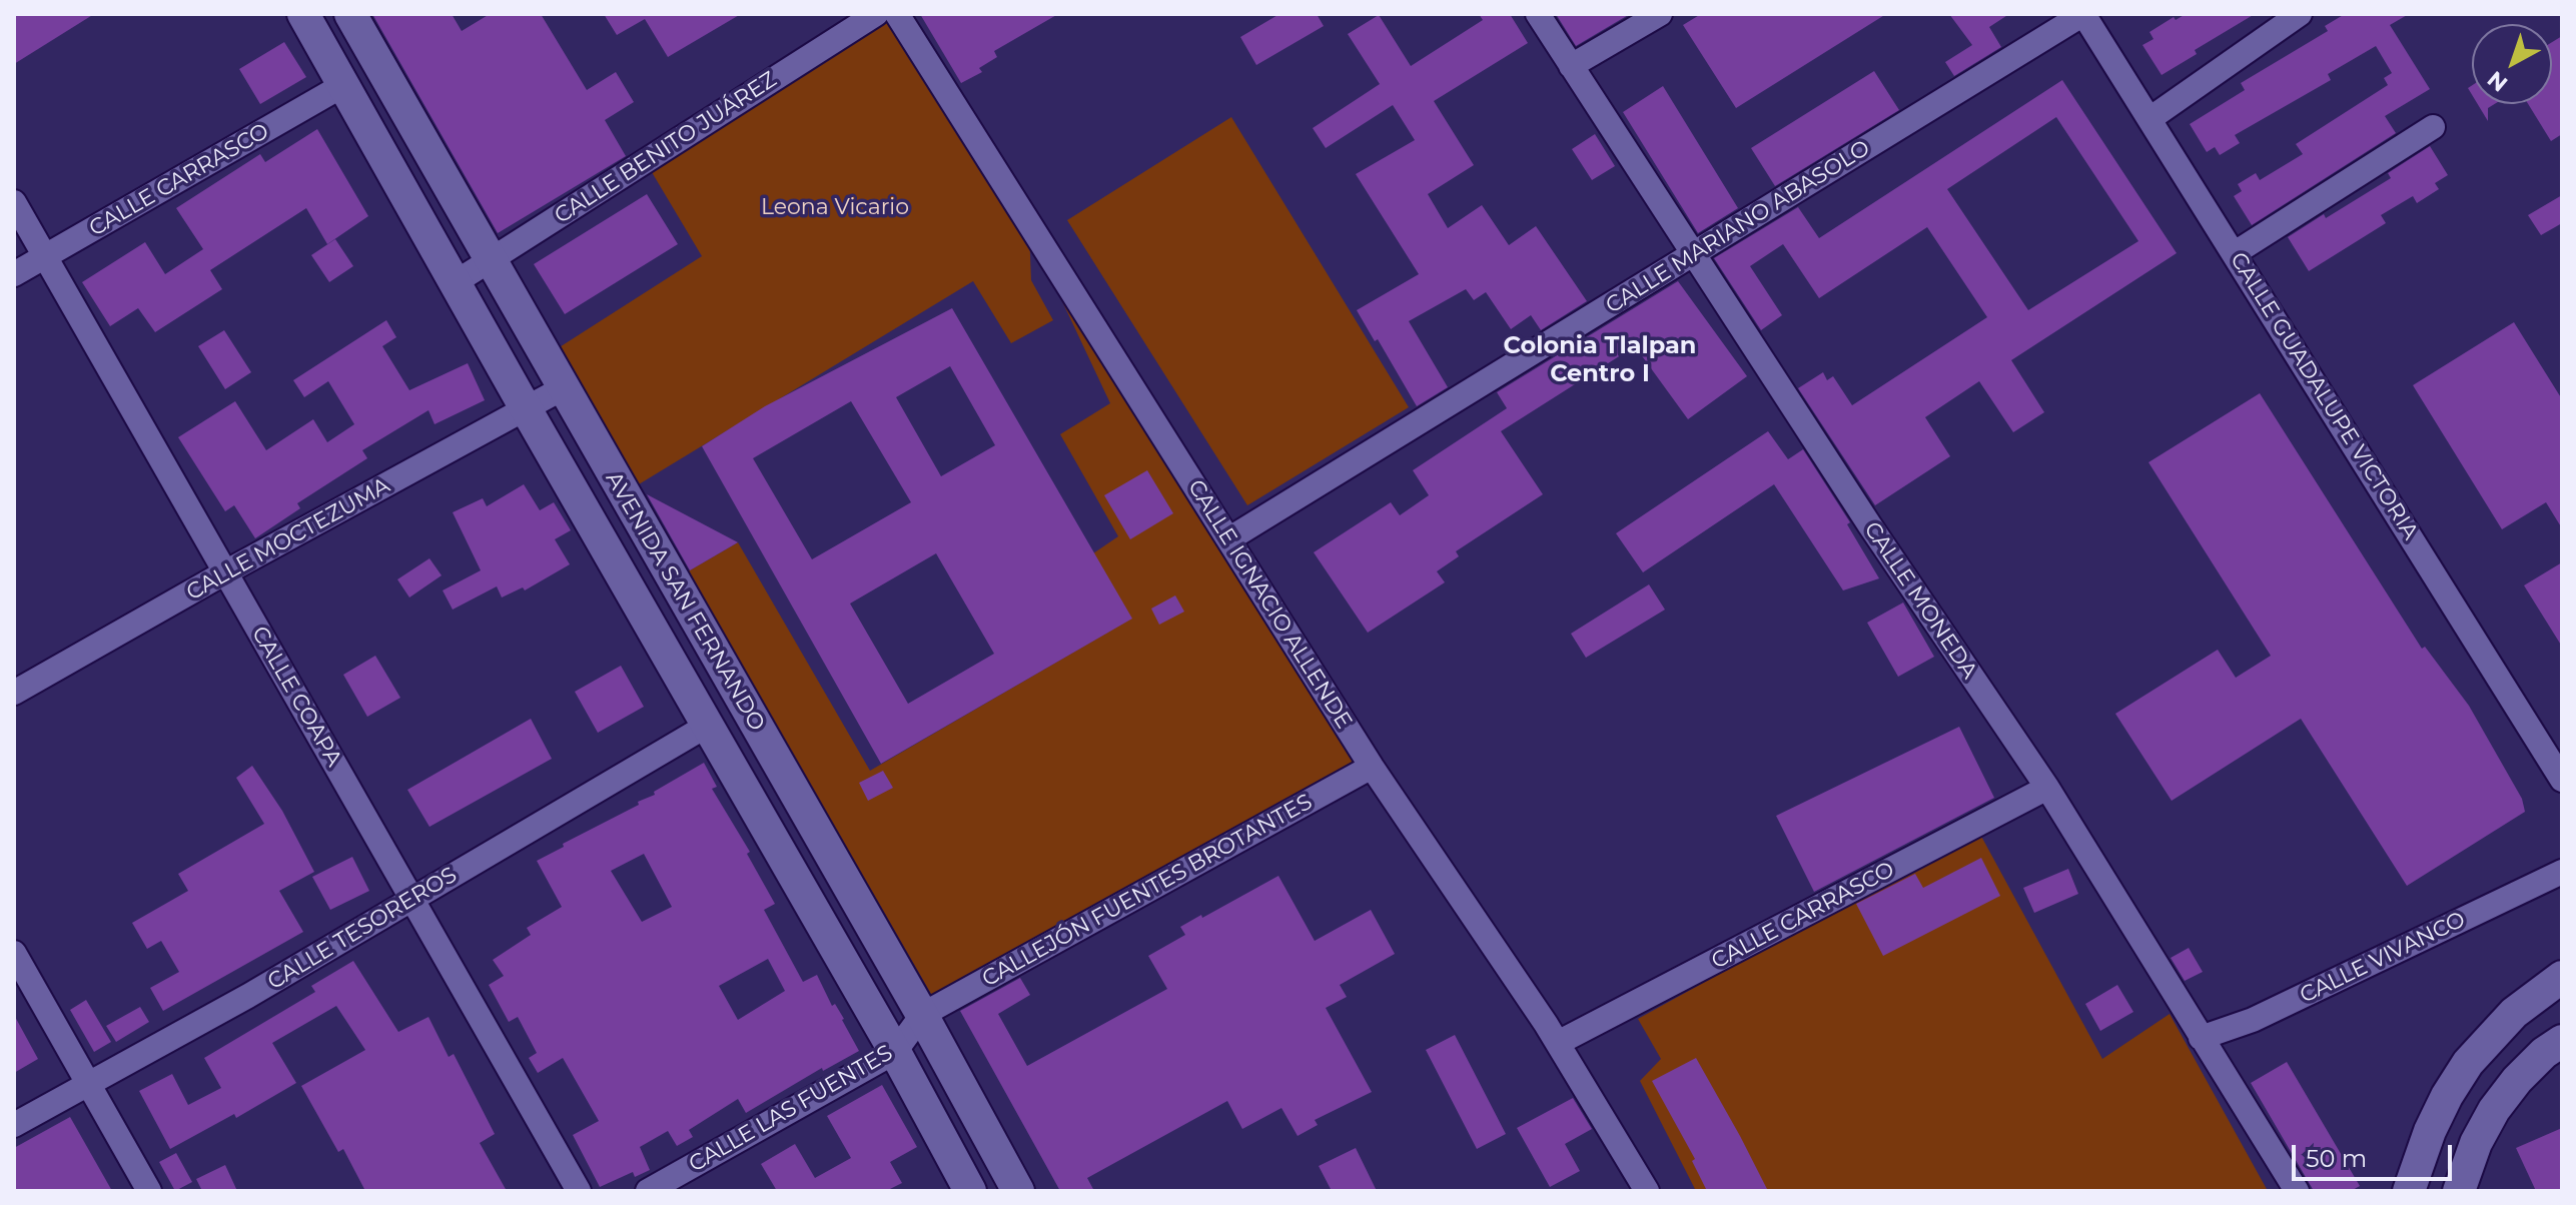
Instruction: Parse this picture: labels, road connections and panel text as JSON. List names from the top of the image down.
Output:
{
  "streets": {
    "main road": ["AVENIDA SAN FERNANDO"],
    "street": [
      "CALLE BENITO JUÁREZ",
      "CALLE CARRASCO",
      "CALLE MARIANO ABASOLO",
      "CALLE GUADALUPE VICTORIA",
      "CALLE MOCTEZUMA",
      "CALLE MONEDA",
      "CALLE IGNACIO ALLENDE",
      "CALLE COAPA",
      "CALLEJÓN FUENTES BROTANTES",
      "CALLE TESOREROS",
      "CALLE VIVANCO",
      "CALLE LAS FUENTES"
    ]
  },
  "crossings": [
    ["CALLE BENITO JUÁREZ", "AVENIDA SAN FERNANDO"],
    ["CALLE CARRASCO", "CALLE MONEDA"],
    ["CALLE CARRASCO", "AVENIDA SAN FERNANDO"],
    ["CALLE CARRASCO", "CALLE IGNACIO ALLENDE"],
    ["CALLE CARRASCO", "CALLE COAPA"],
    ["CALLE MARIANO ABASOLO", "CALLE GUADALUPE VICTORIA"],
    ["CALLE MARIANO ABASOLO", "CALLE MONEDA"],
    ["CALLE MARIANO ABASOLO", "CALLE IGNACIO ALLENDE"],
    ["CALLE MOCTEZUMA", "AVENIDA SAN FERNANDO"],
    ["CALLE MOCTEZUMA", "CALLE COAPA"],
    ["CALLE MONEDA", "CALLE VIVANCO"],
    ["AVENIDA SAN FERNANDO", "CALLEJÓN FUENTES BROTANTES"],
    ["AVENIDA SAN FERNANDO", "CALLE TESOREROS"],
    ["AVENIDA SAN FERNANDO", "CALLE LAS FUENTES"],
    ["CALLE IGNACIO ALLENDE", "CALLEJÓN FUENTES BROTANTES"],
    ["CALLE COAPA", "CALLE TESOREROS"],
    ["CALLEJÓN FUENTES BROTANTES", "CALLE LAS FUENTES"]
  ],
  "districts": ["Colonia Tlalpan Centro I"],
  "parks": ["Leona Vicario"],
  "scale_bar": "50 m",
  "north": "bottom left"
}
